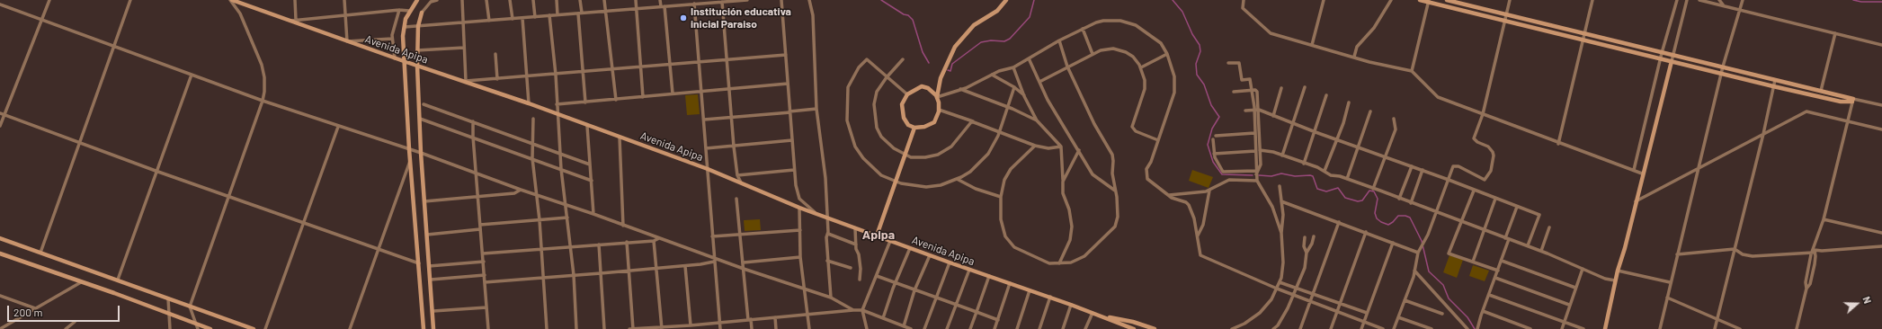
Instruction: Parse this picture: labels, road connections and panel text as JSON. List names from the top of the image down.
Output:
{
  "streets": {
    "street": ["Avenida Apipa"]
  },
  "districts": ["Apipa"],
  "places": ["Institución educativa inicial Paraiso"],
  "scale_bar": "200 m",
  "north": "right"
}
